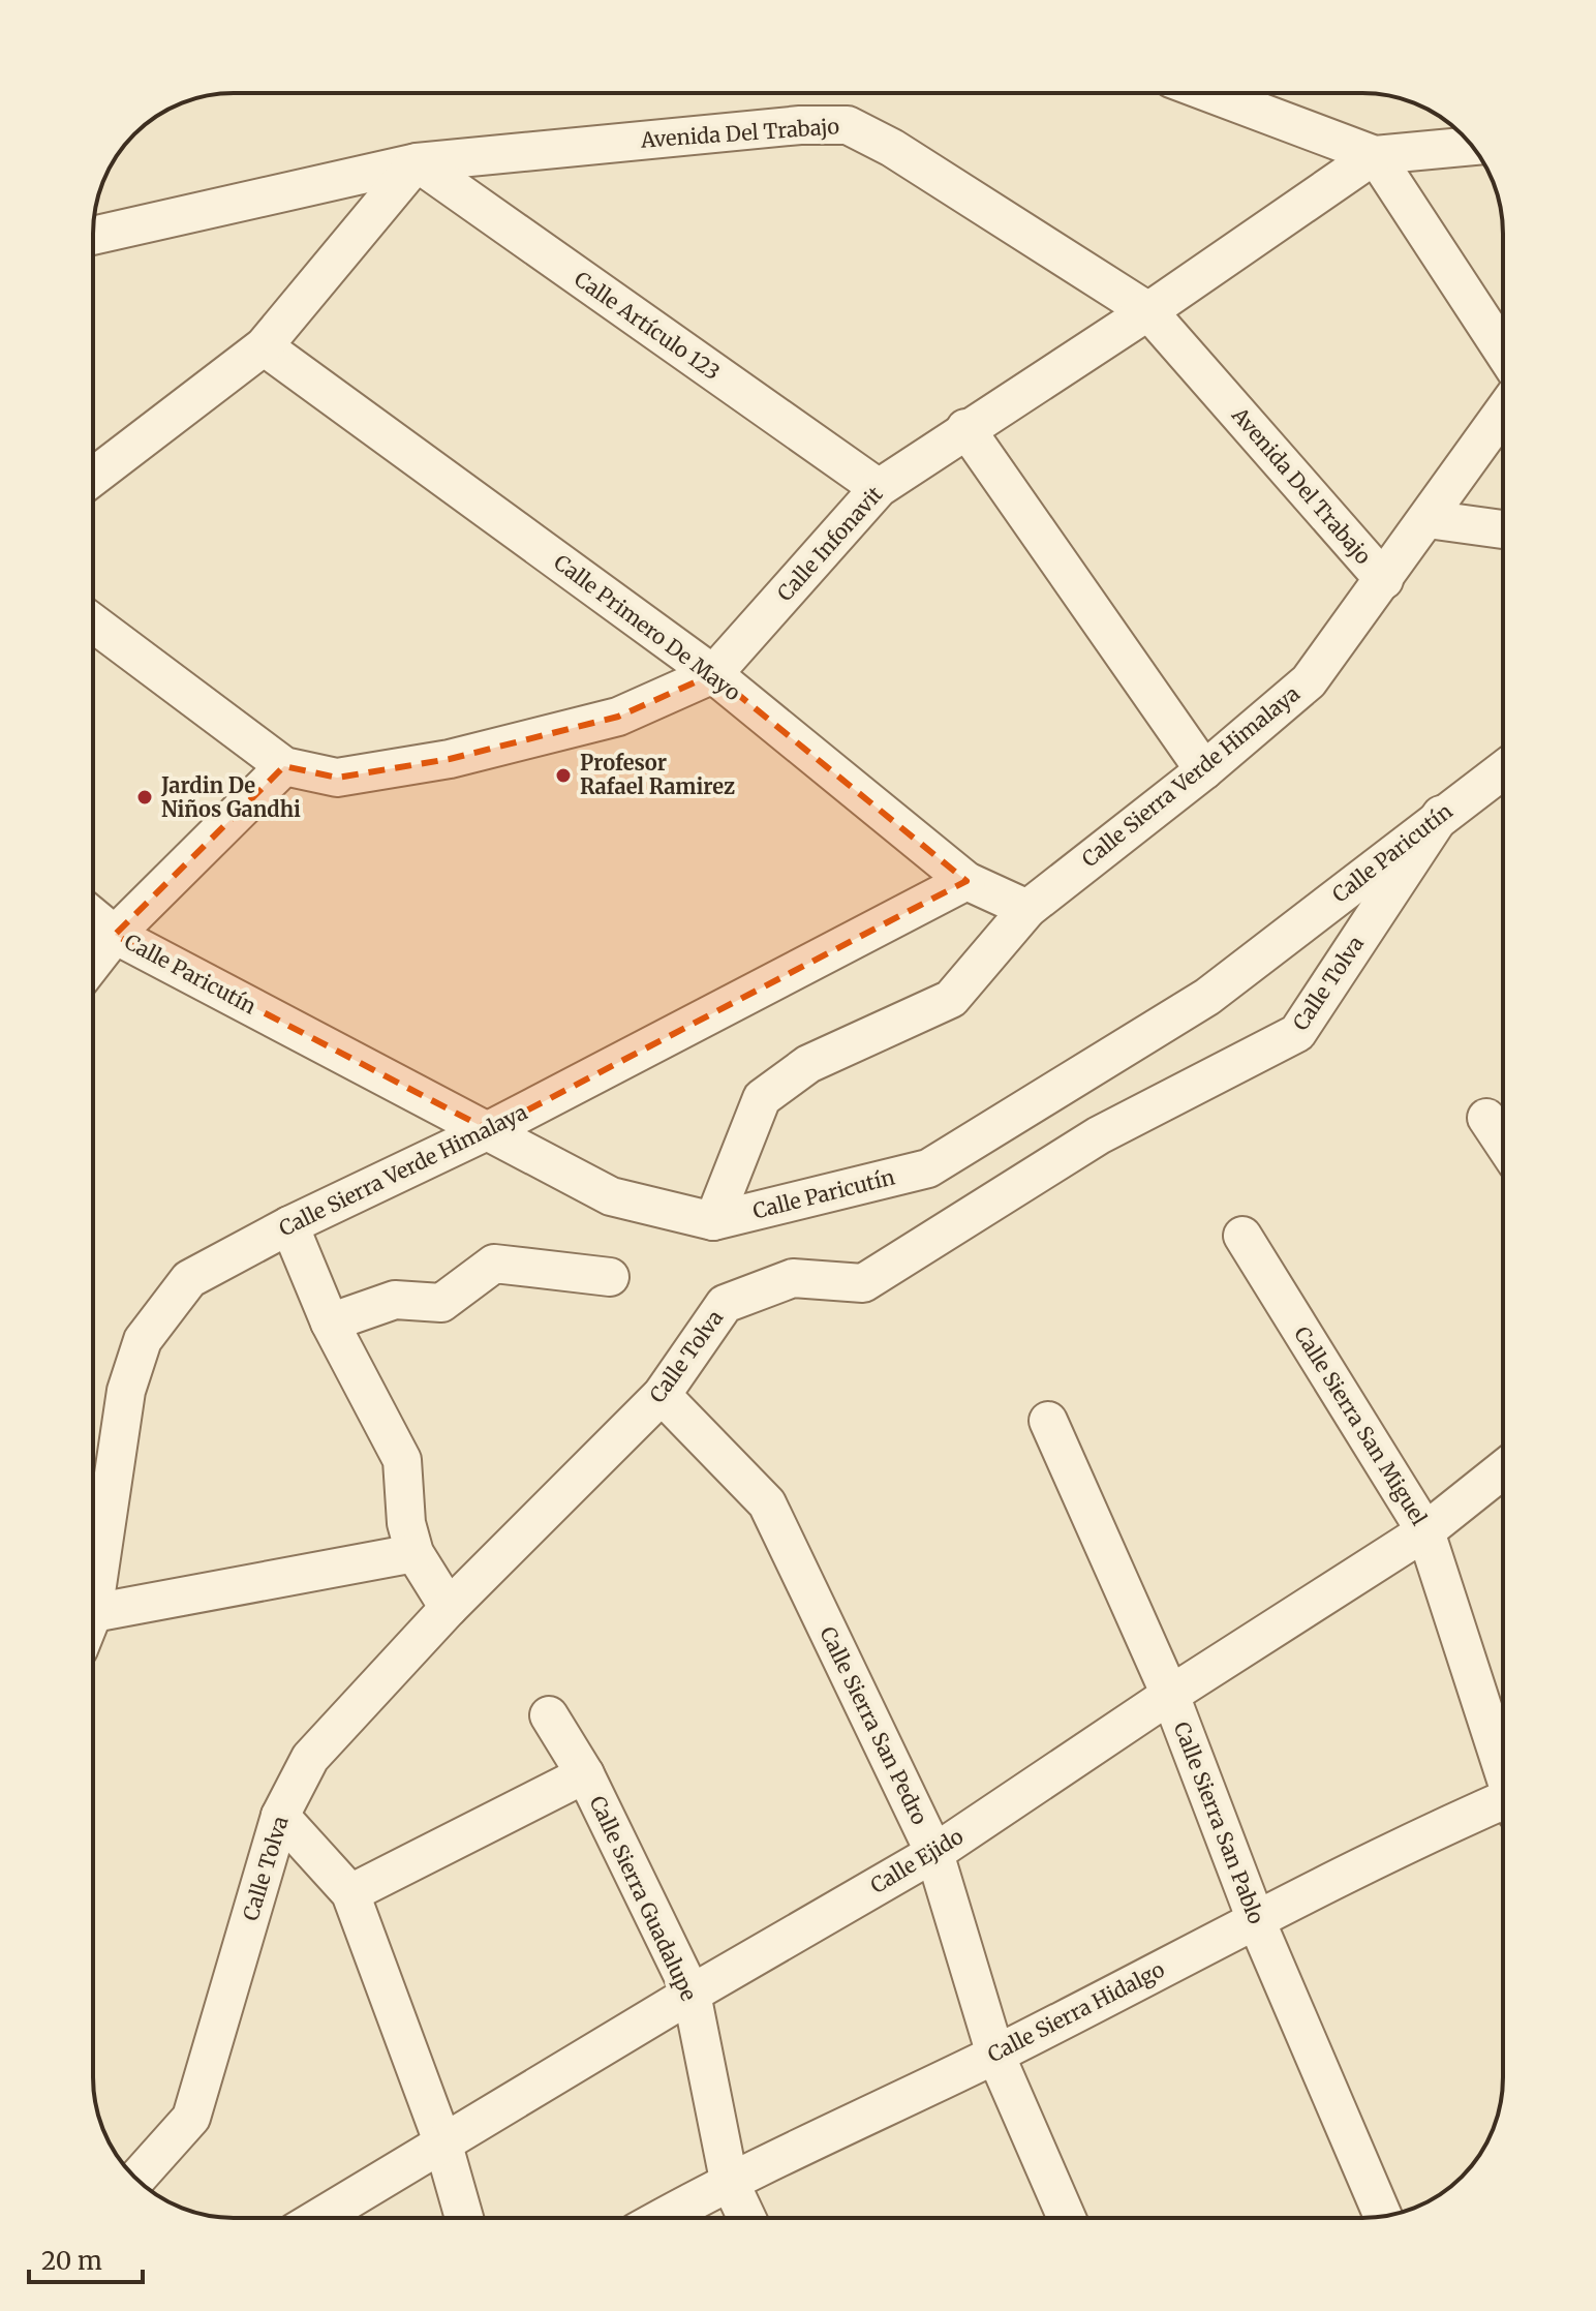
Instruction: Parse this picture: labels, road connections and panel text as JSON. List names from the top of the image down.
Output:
{
  "streets": {
    "street": [
      "Avenida Del Trabajo",
      "Calle Artículo 123",
      "Calle Infonavit",
      "Calle Primero De Mayo",
      "Calle Sierra Verde Himalaya",
      "Calle Paricutín",
      "Calle Tolva",
      "Calle Sierra San Miguel",
      "Calle Sierra San Pedro",
      "Calle Sierra San Pablo",
      "Calle Ejido",
      "Calle Sierra Guadalupe",
      "Calle Sierra Hidalgo"
    ]
  },
  "crossings": [
    ["Avenida Del Trabajo", "Calle Artículo 123"],
    ["Avenida Del Trabajo", "Calle Infonavit"],
    ["Avenida Del Trabajo", "Calle Sierra Verde Himalaya"],
    ["Calle Artículo 123", "Calle Infonavit"],
    ["Calle Infonavit", "Calle Primero De Mayo"],
    ["Calle Primero De Mayo", "Calle Sierra Verde Himalaya"],
    ["Calle Sierra Verde Himalaya", "Calle Paricutín"],
    ["Calle Paricutín", "Calle Tolva"],
    ["Calle Tolva", "Calle Sierra San Pedro"],
    ["Calle Sierra San Miguel", "Calle Ejido"],
    ["Calle Sierra San Pedro", "Calle Ejido"],
    ["Calle Sierra San Pedro", "Calle Sierra Hidalgo"],
    ["Calle Sierra San Pablo", "Calle Ejido"],
    ["Calle Sierra San Pablo", "Calle Sierra Hidalgo"],
    ["Calle Ejido", "Calle Sierra Guadalupe"],
    ["Calle Sierra Guadalupe", "Calle Sierra Hidalgo"]
  ],
  "places": ["Profesor Rafael Ramirez", "Jardin De Niños Gandhi"],
  "scale_bar": "20 m"
}
